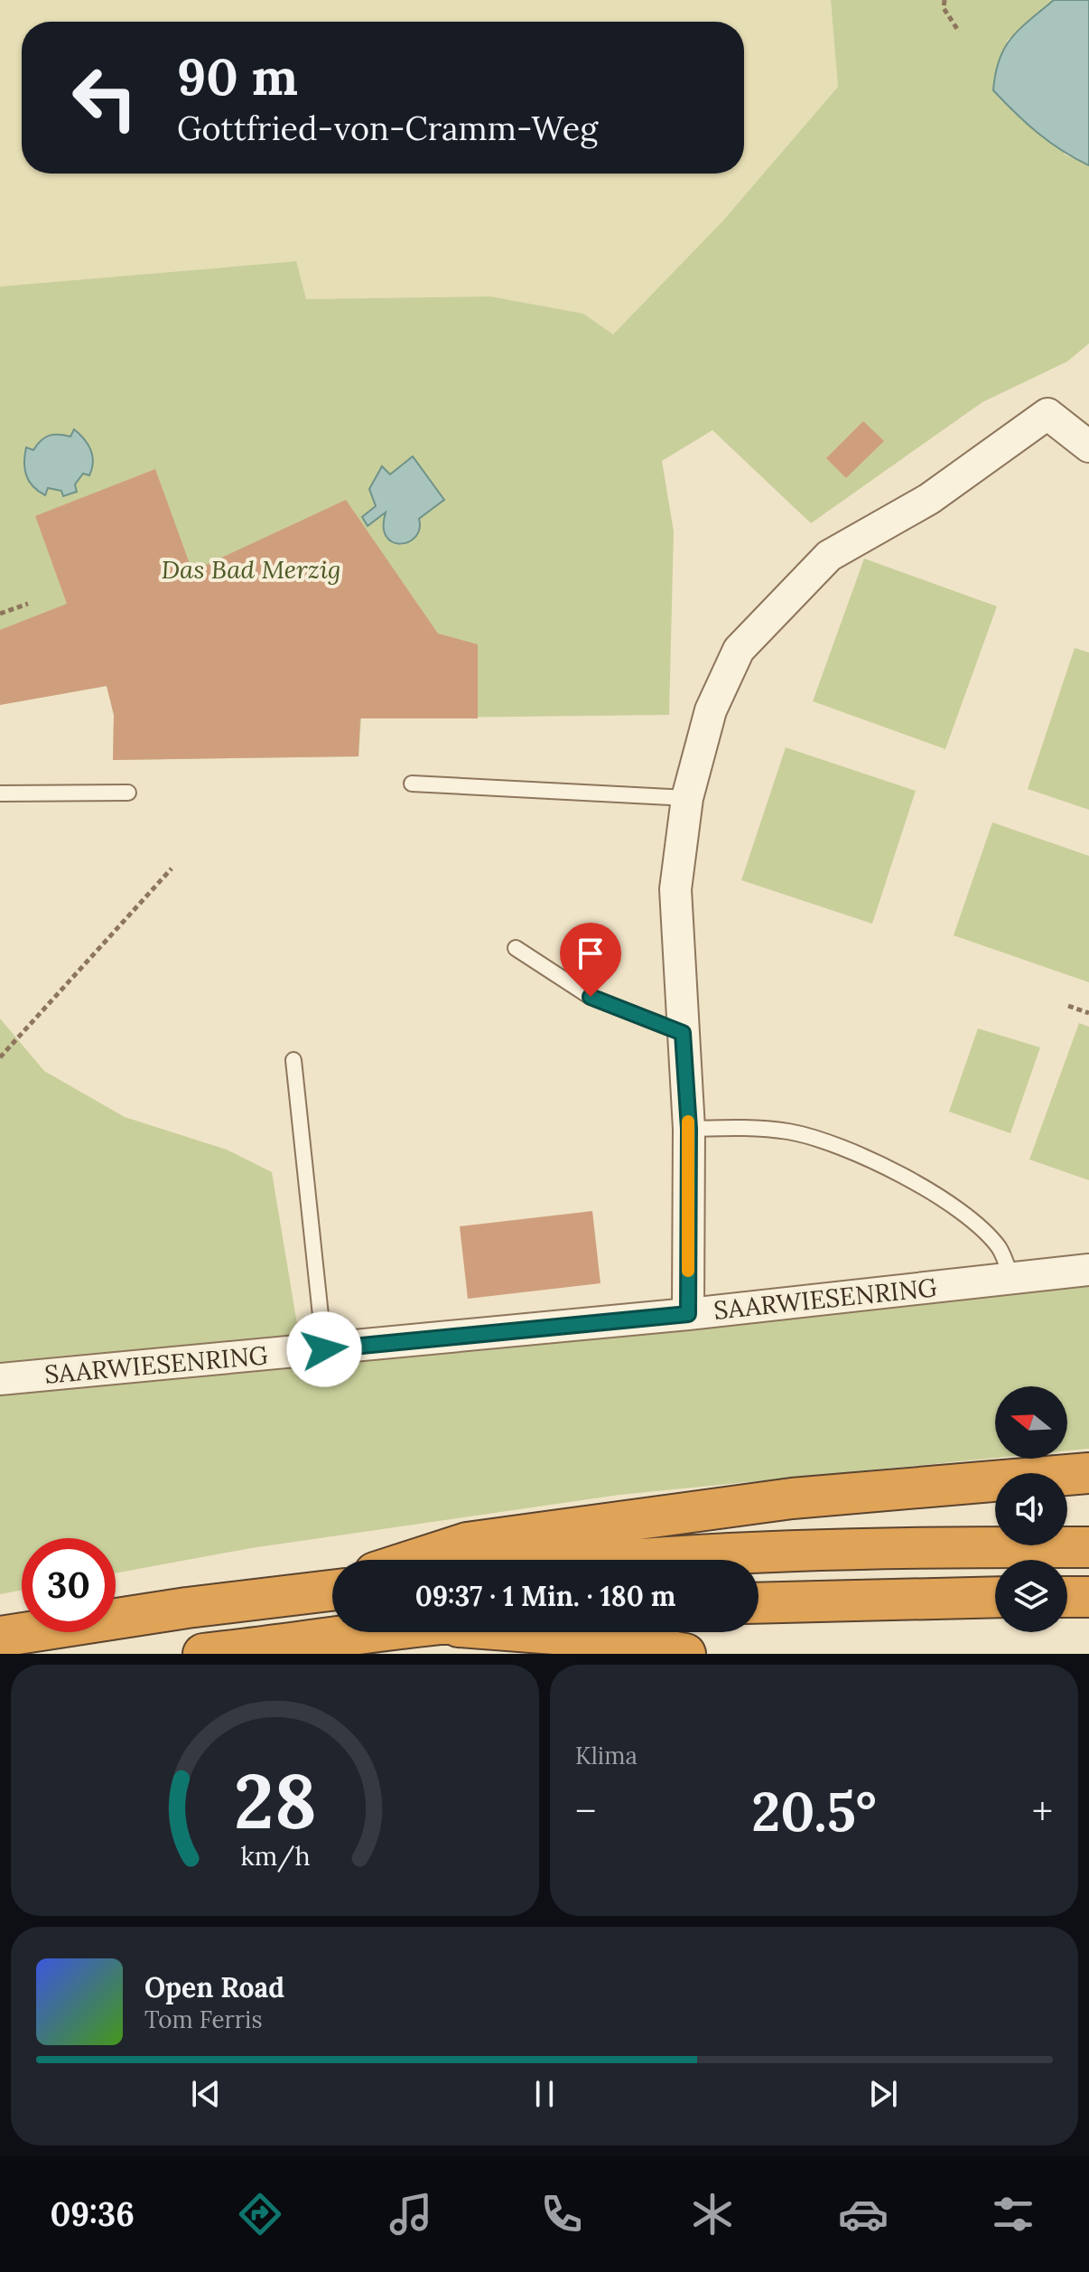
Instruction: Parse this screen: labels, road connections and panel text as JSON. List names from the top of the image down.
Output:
{
  "streets": {
    "street": ["SAARWIESENRING"]
  },
  "parks": ["Das Bad Merzig"],
  "north": "left",
  "page": {
    "turn": ["90 m", "Gottfried-von-Cramm-Weg"],
    "limit": "30",
    "trip": "09:37 · 1 Min. · 180 m",
    "tile": "Klima",
    "heat": ["−", "20.5°", "+"],
    "song": ["Open Road", "Tom Ferris"],
    "tabs": "09:36",
    "gauge": ["28", "km/h"]
  }
}
